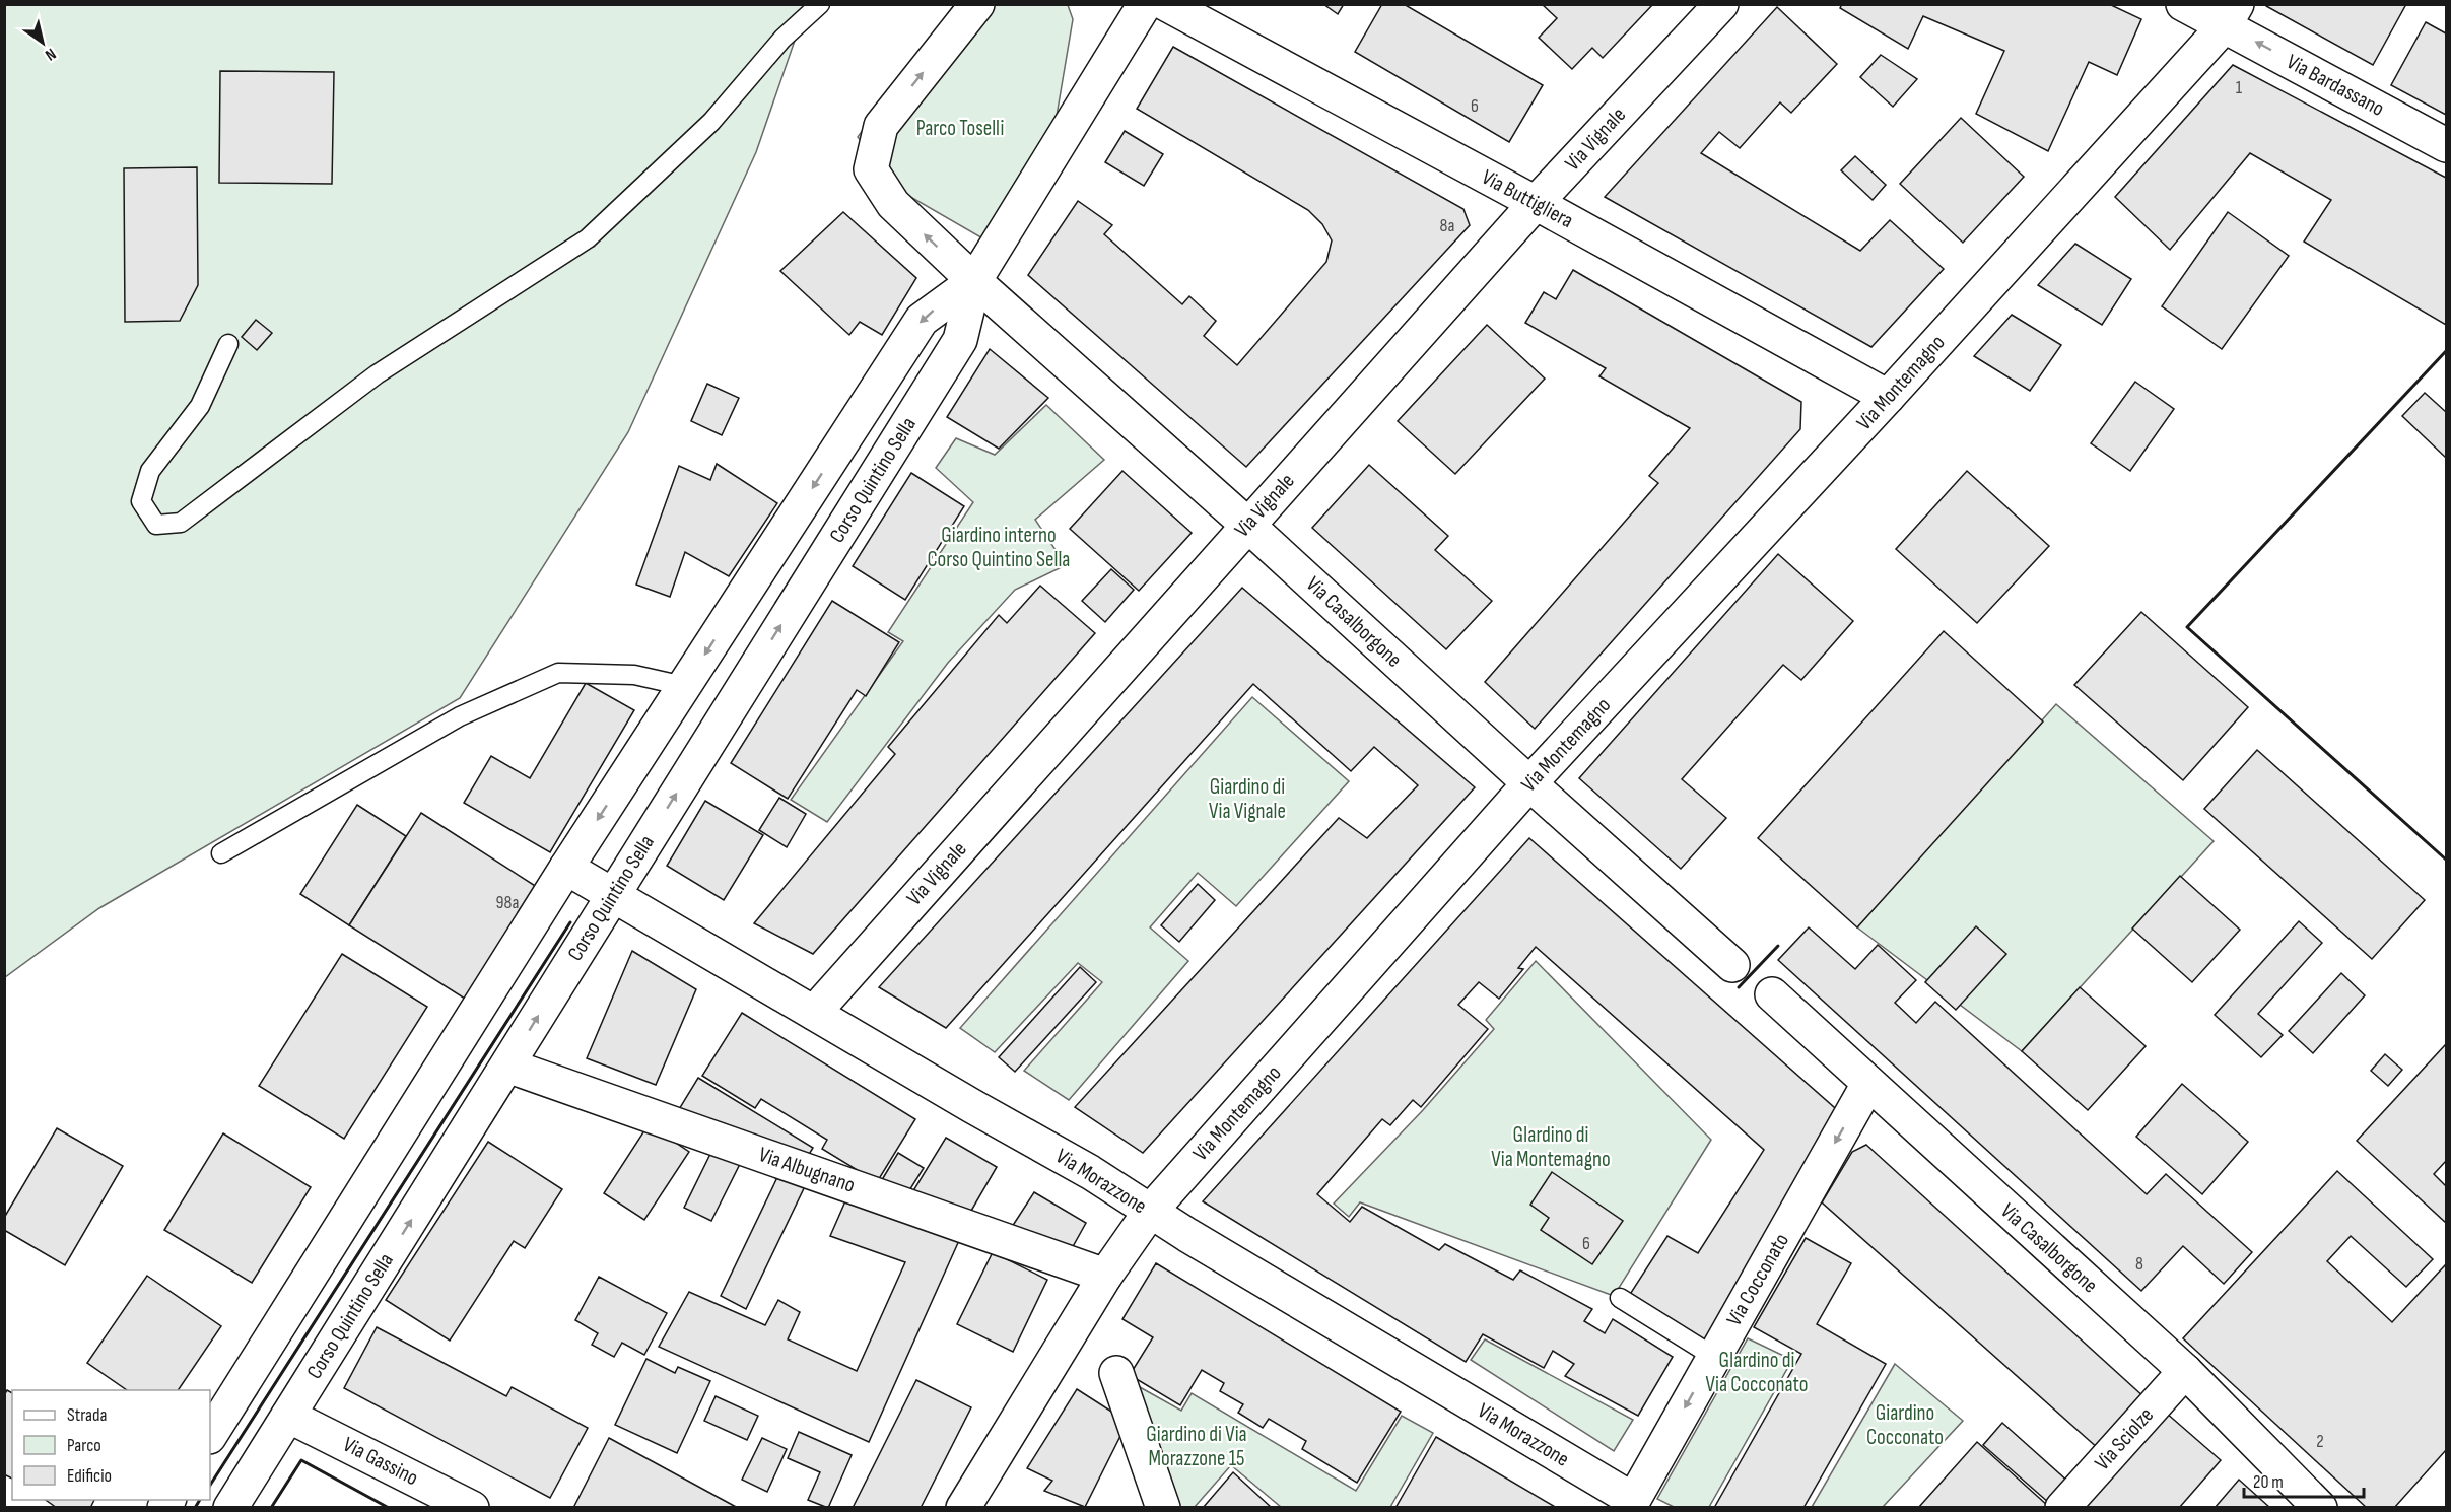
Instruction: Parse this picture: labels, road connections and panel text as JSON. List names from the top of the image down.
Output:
{
  "streets": {
    "street": [
      "Via Bardassano",
      "Via Vignale",
      "Via Buttigliera",
      "Via Montemagno",
      "Corso Quintino Sella",
      "Via Casalborgone",
      "Via Albugnano",
      "Via Morazzone",
      "Via Cocconato",
      "Via Sciolze",
      "Via Gassino"
    ]
  },
  "crossings": [
    ["Via Bardassano", "Via Montemagno"],
    ["Via Vignale", "Via Buttigliera"],
    ["Via Vignale", "Via Casalborgone"],
    ["Via Vignale", "Via Morazzone"],
    ["Via Buttigliera", "Via Montemagno"],
    ["Via Montemagno", "Via Casalborgone"],
    ["Via Montemagno", "Via Albugnano"],
    ["Via Montemagno", "Via Morazzone"],
    ["Corso Quintino Sella", "Via Casalborgone"],
    ["Corso Quintino Sella", "Via Albugnano"],
    ["Corso Quintino Sella", "Via Morazzone"],
    ["Corso Quintino Sella", "Via Gassino"],
    ["Via Casalborgone", "Via Cocconato"],
    ["Via Casalborgone", "Via Sciolze"],
    ["Via Morazzone", "Via Cocconato"]
  ],
  "one_way": ["Via Bardassano", "Via Cocconato"],
  "parks": [
    "Parco Toselli",
    "Giardino interno Corso Quintino Sella",
    "Giardino di Via Vignale",
    "GIardino di Via Montemagno",
    "GIardino di Via Cocconato",
    "Giardino Cocconato",
    "Giardino di Via Morazzone 15"
  ],
  "house_numbers": [
    "1",
    "6",
    "8a",
    "98a",
    "6",
    "8",
    "2"
  ],
  "legend": ["Strada", "Parco", "Edificio"],
  "scale_bar": "20 m",
  "north": "bottom right"
}
